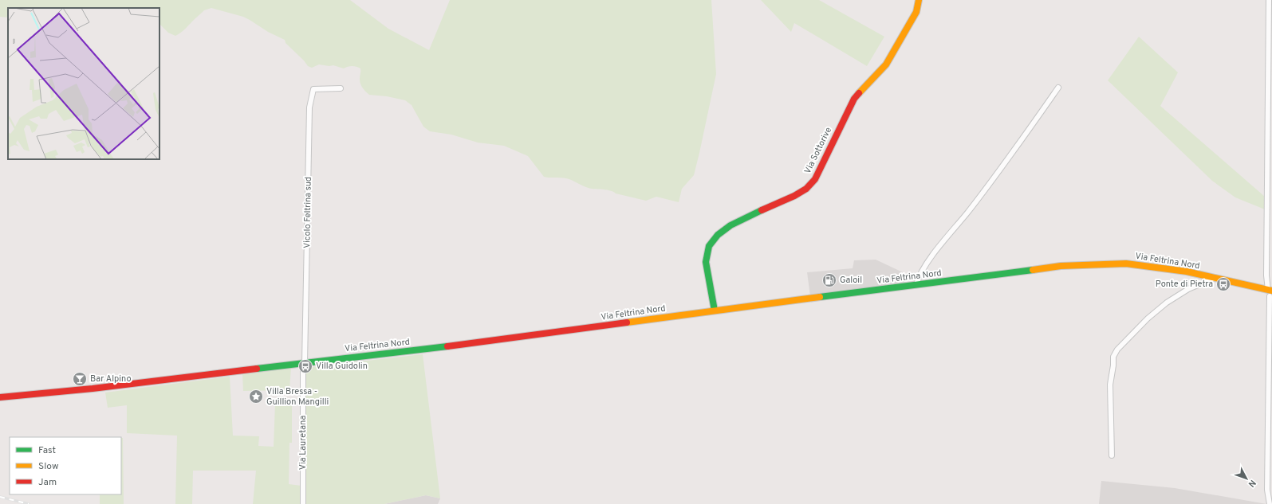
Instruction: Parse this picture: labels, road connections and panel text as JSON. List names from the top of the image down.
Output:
{
  "streets": {
    "main road": ["Via Sottorive", "Via Feltrina Nord"],
    "street": ["Vicolo Feltrina sud", "Via Lauretana"]
  },
  "crossings": [
    ["Via Sottorive", "Via Feltrina Nord"],
    ["Vicolo Feltrina sud", "Via Feltrina Nord"],
    ["Vicolo Feltrina sud", "Via Lauretana"],
    ["Via Feltrina Nord", "Via Lauretana"]
  ],
  "places": {
    "fuel station": ["Galoil"],
    "bus stop": ["Ponte di Pietra", "Villa Guidolin"],
    "bar": ["Bar Alpino"],
    "place": ["Villa Bressa - Guillion Mangilli"]
  },
  "legend": ["Fast", "Slow", "Jam"],
  "north": "bottom right"
}
